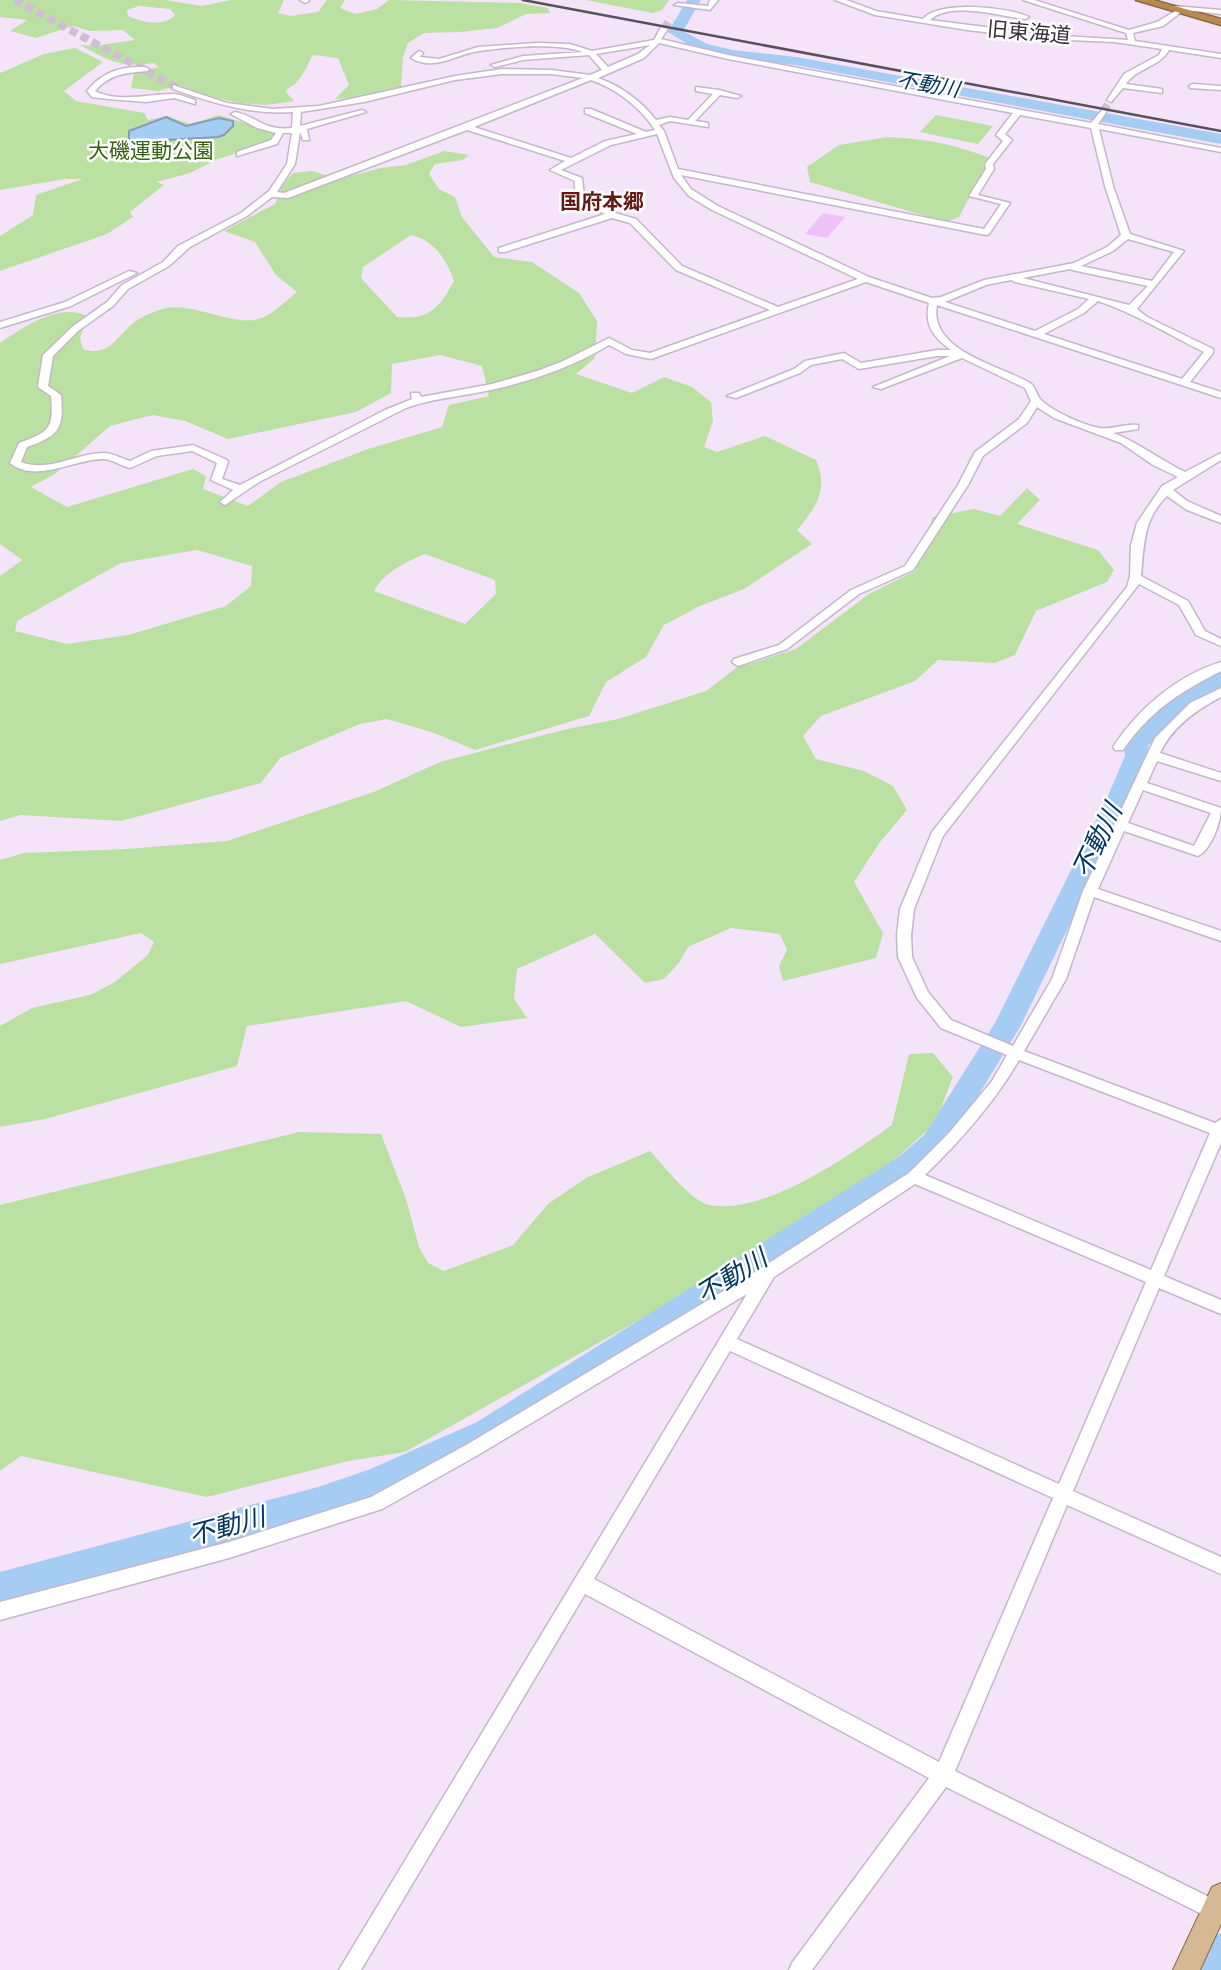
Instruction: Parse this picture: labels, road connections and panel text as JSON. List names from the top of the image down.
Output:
{
  "streets": {
    "street": ["旧東海道"]
  },
  "districts": ["国府本郷"],
  "water": ["不動川"],
  "parks": ["大磯運動公園"]
}
